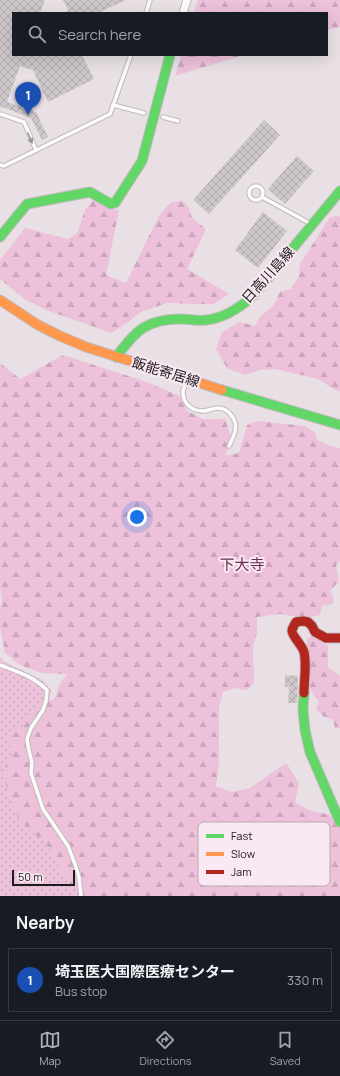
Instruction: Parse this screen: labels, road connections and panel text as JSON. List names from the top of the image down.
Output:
{
  "streets": {
    "main road": ["日高川島線", "飯能寄居線"]
  },
  "crossings": [
    ["日高川島線", "飯能寄居線"]
  ],
  "districts": ["下大寺"],
  "legend": ["Fast", "Slow", "Jam"],
  "scale_bar": "50 m",
  "page": {
    "search": "Search here",
    "pins": "1",
    "scale": "50 m",
    "heading": "Nearby",
    "list": [
      {
        "mark": "1",
        "name": "埼玉医大国際医療センター",
        "note": "Bus stop",
        "value": "330 m"
      }
    ],
    "nav": ["Map", "Directions", "Saved"]
  }
}
